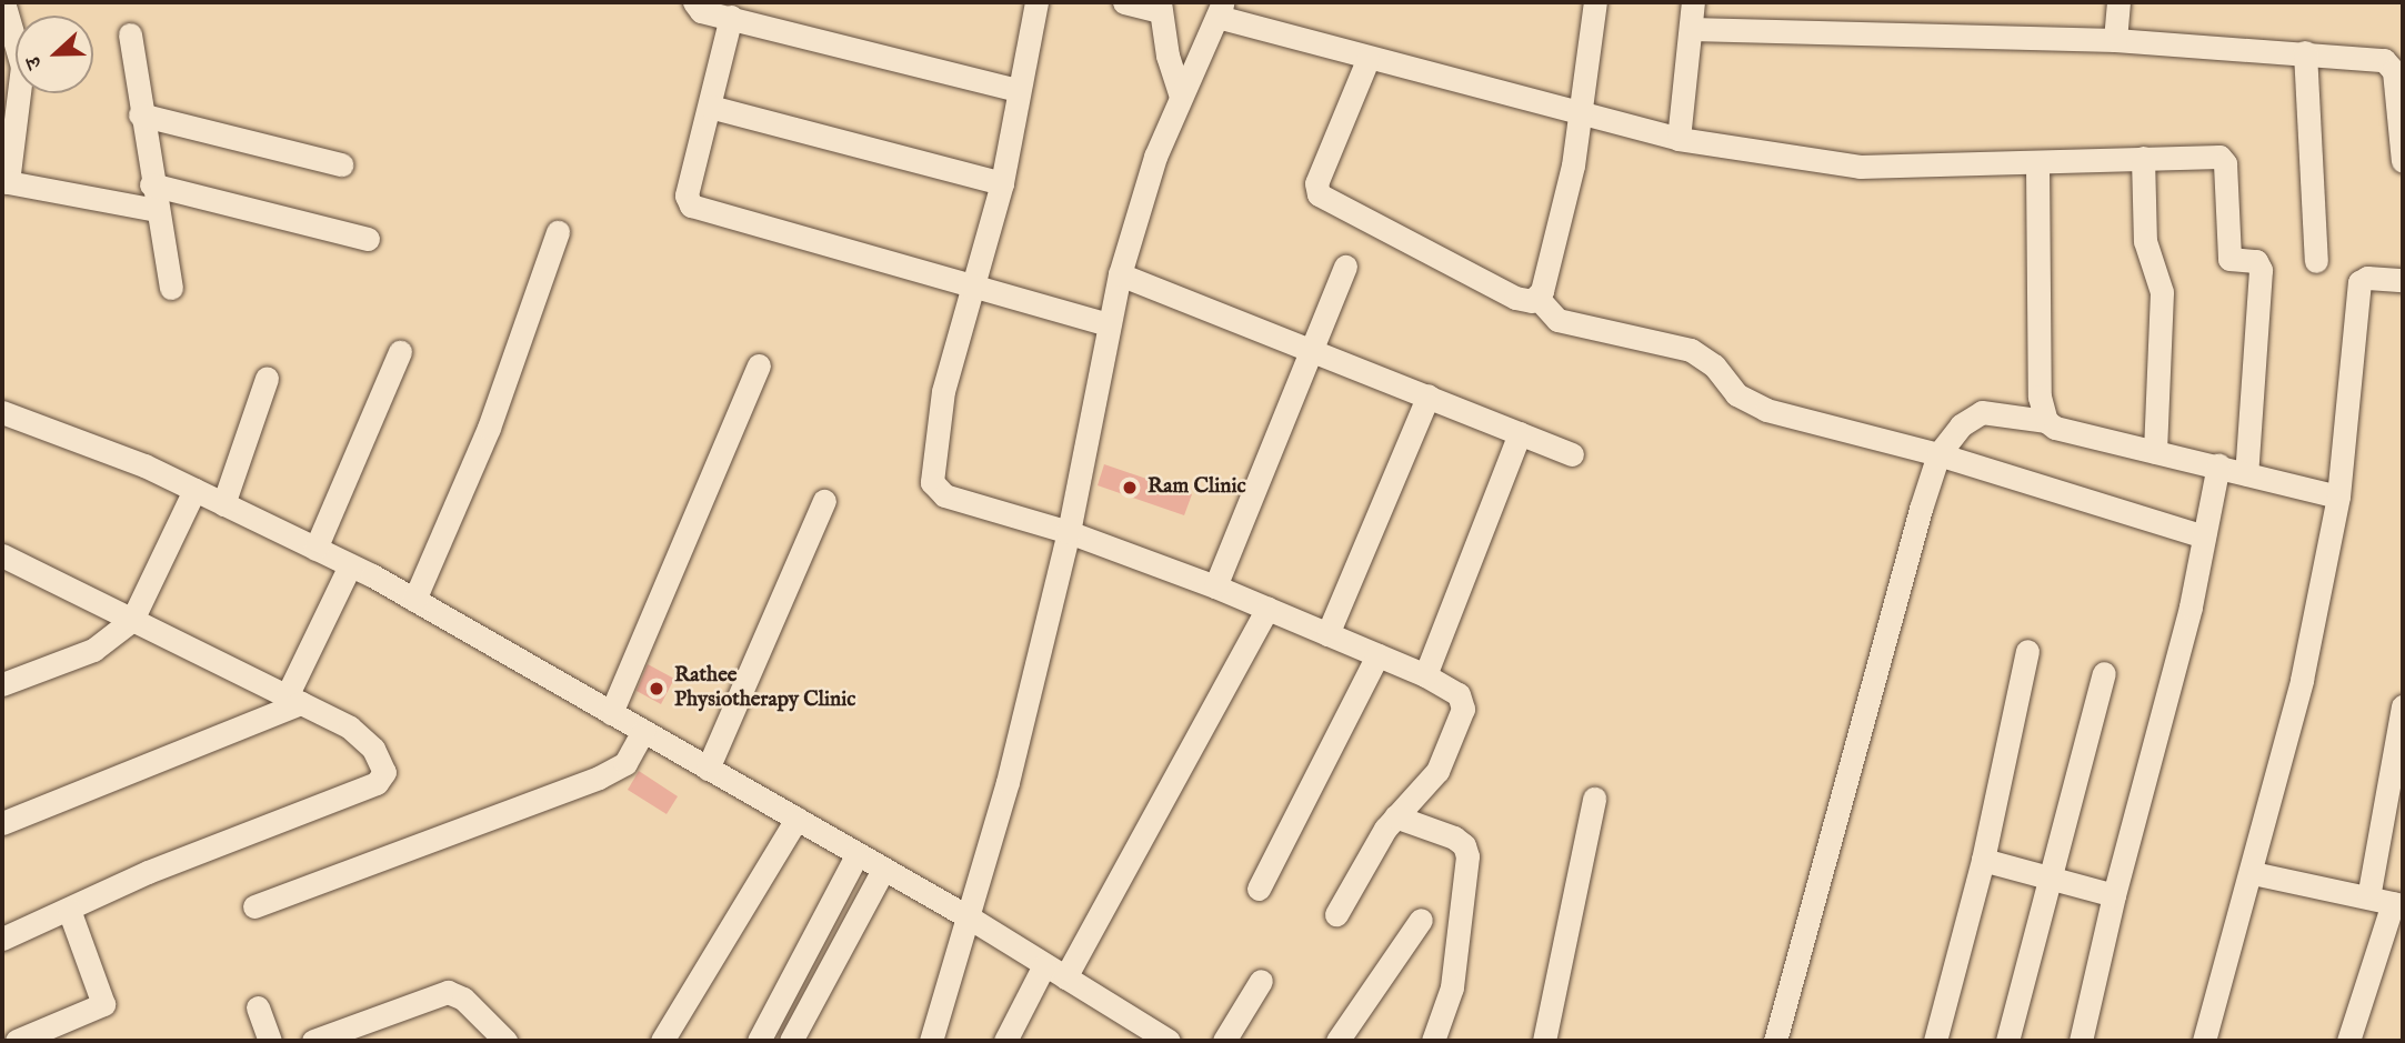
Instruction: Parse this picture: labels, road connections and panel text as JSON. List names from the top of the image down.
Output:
{
  "places": ["Ram Clinic", "Rathee Physiotherapy Clinic"],
  "north": "left"
}
